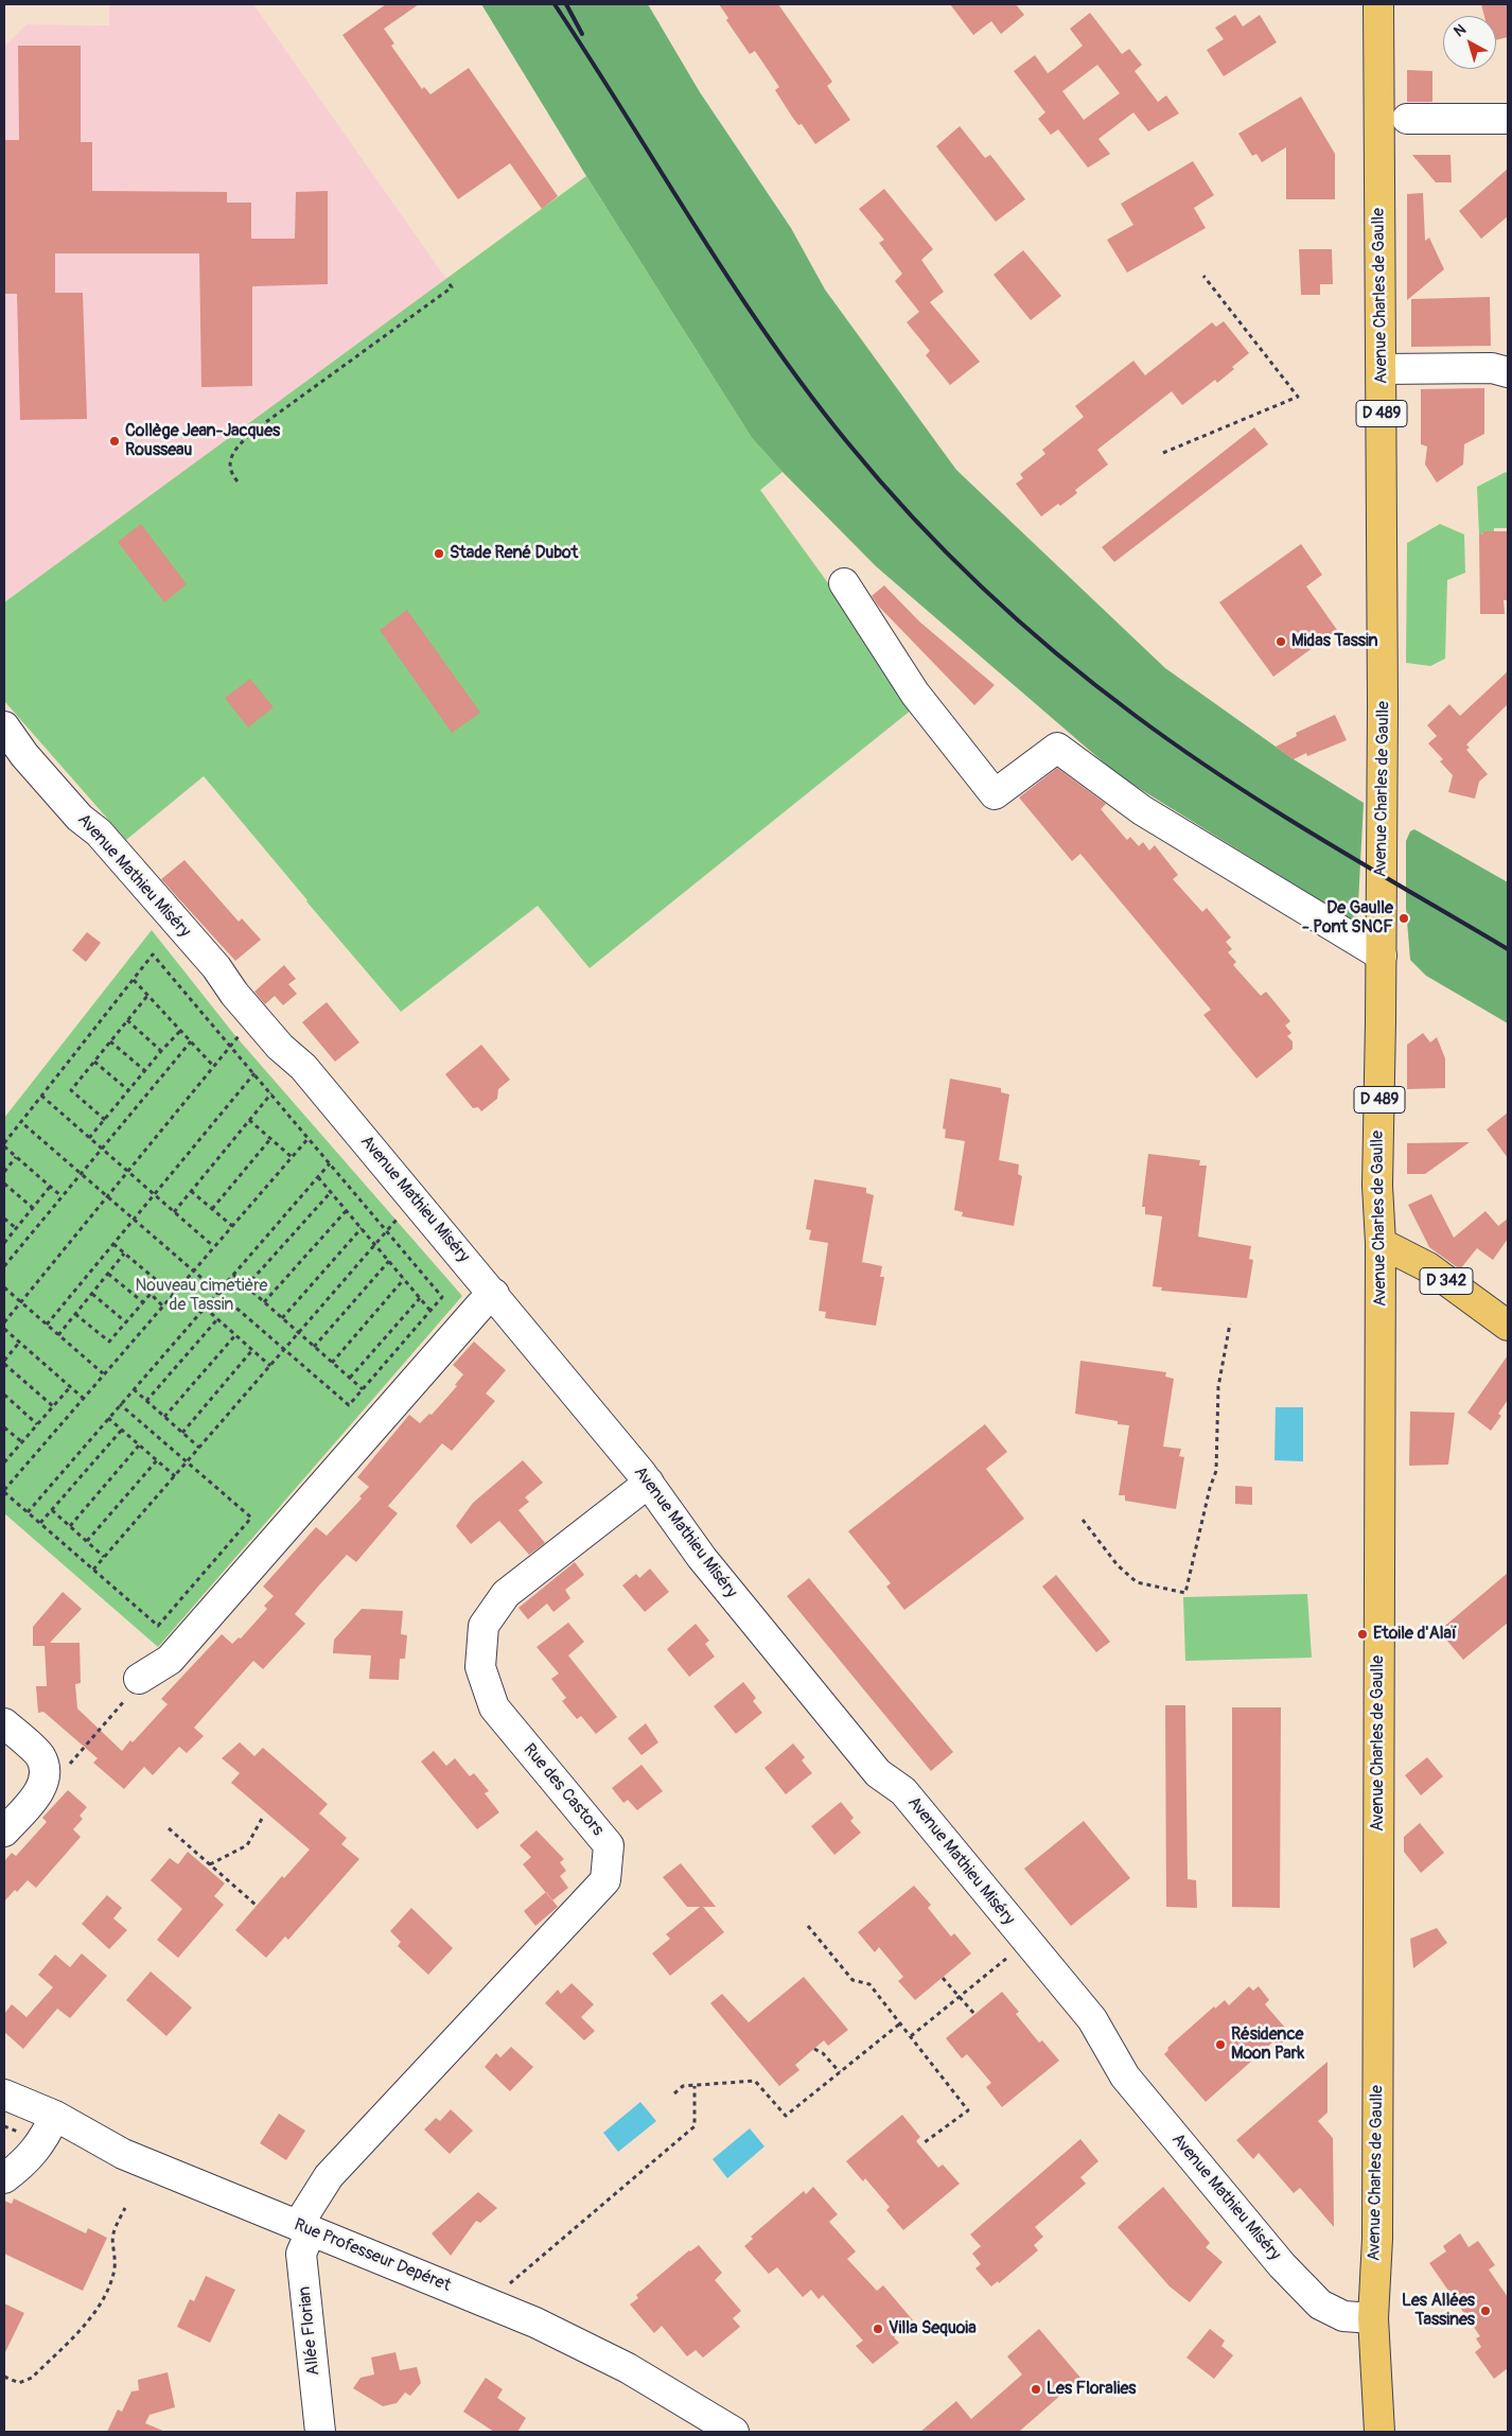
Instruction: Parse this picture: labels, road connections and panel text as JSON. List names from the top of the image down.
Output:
{
  "streets": {
    "main road": ["Avenue Charles de Gaulle", "D 489", "D 342"],
    "street": [
      "Avenue Mathieu Miséry",
      "Rue des Castors",
      "Rue Professeur Depéret",
      "Allée Florian"
    ]
  },
  "crossings": [
    ["Avenue Charles de Gaulle", "Avenue Mathieu Miséry"],
    ["Avenue Charles de Gaulle", "D 342"],
    ["Avenue Mathieu Miséry", "Rue des Castors"],
    ["Rue des Castors", "Rue Professeur Depéret"],
    ["Rue des Castors", "Allée Florian"],
    ["Rue Professeur Depéret", "Allée Florian"]
  ],
  "parks": ["Nouveau cimetière de Tassin"],
  "places": [
    "Collège Jean-Jacques Rousseau",
    "Stade René Dubot",
    "Midas Tassin",
    "De Gaulle - Pont SNCF",
    "Etoile d'Alaï",
    "Résidence Moon Park",
    "Les Allées Tassines",
    "Villa Sequoia",
    "Les Floralies"
  ],
  "north": "top left"
}
